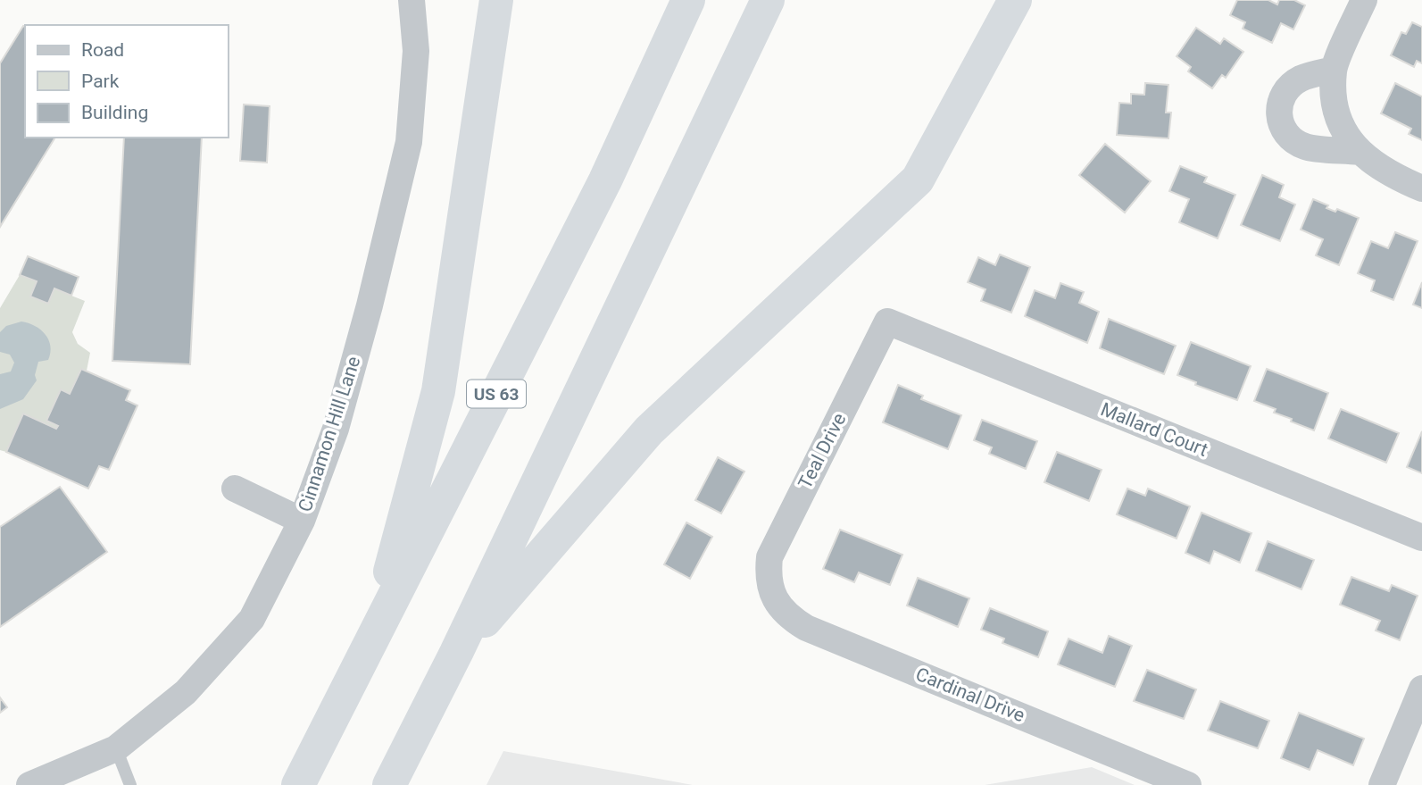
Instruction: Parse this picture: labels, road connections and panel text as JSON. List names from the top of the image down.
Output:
{
  "streets": {
    "highway": ["US 63"],
    "street": [
      "Mallard Court",
      "Cinnamon Hill Lane",
      "Teal Drive",
      "Cardinal Drive"
    ]
  },
  "crossings": [
    ["Mallard Court", "Teal Drive"],
    ["Teal Drive", "Cardinal Drive"]
  ],
  "legend": ["Road", "Park", "Building"]
}
